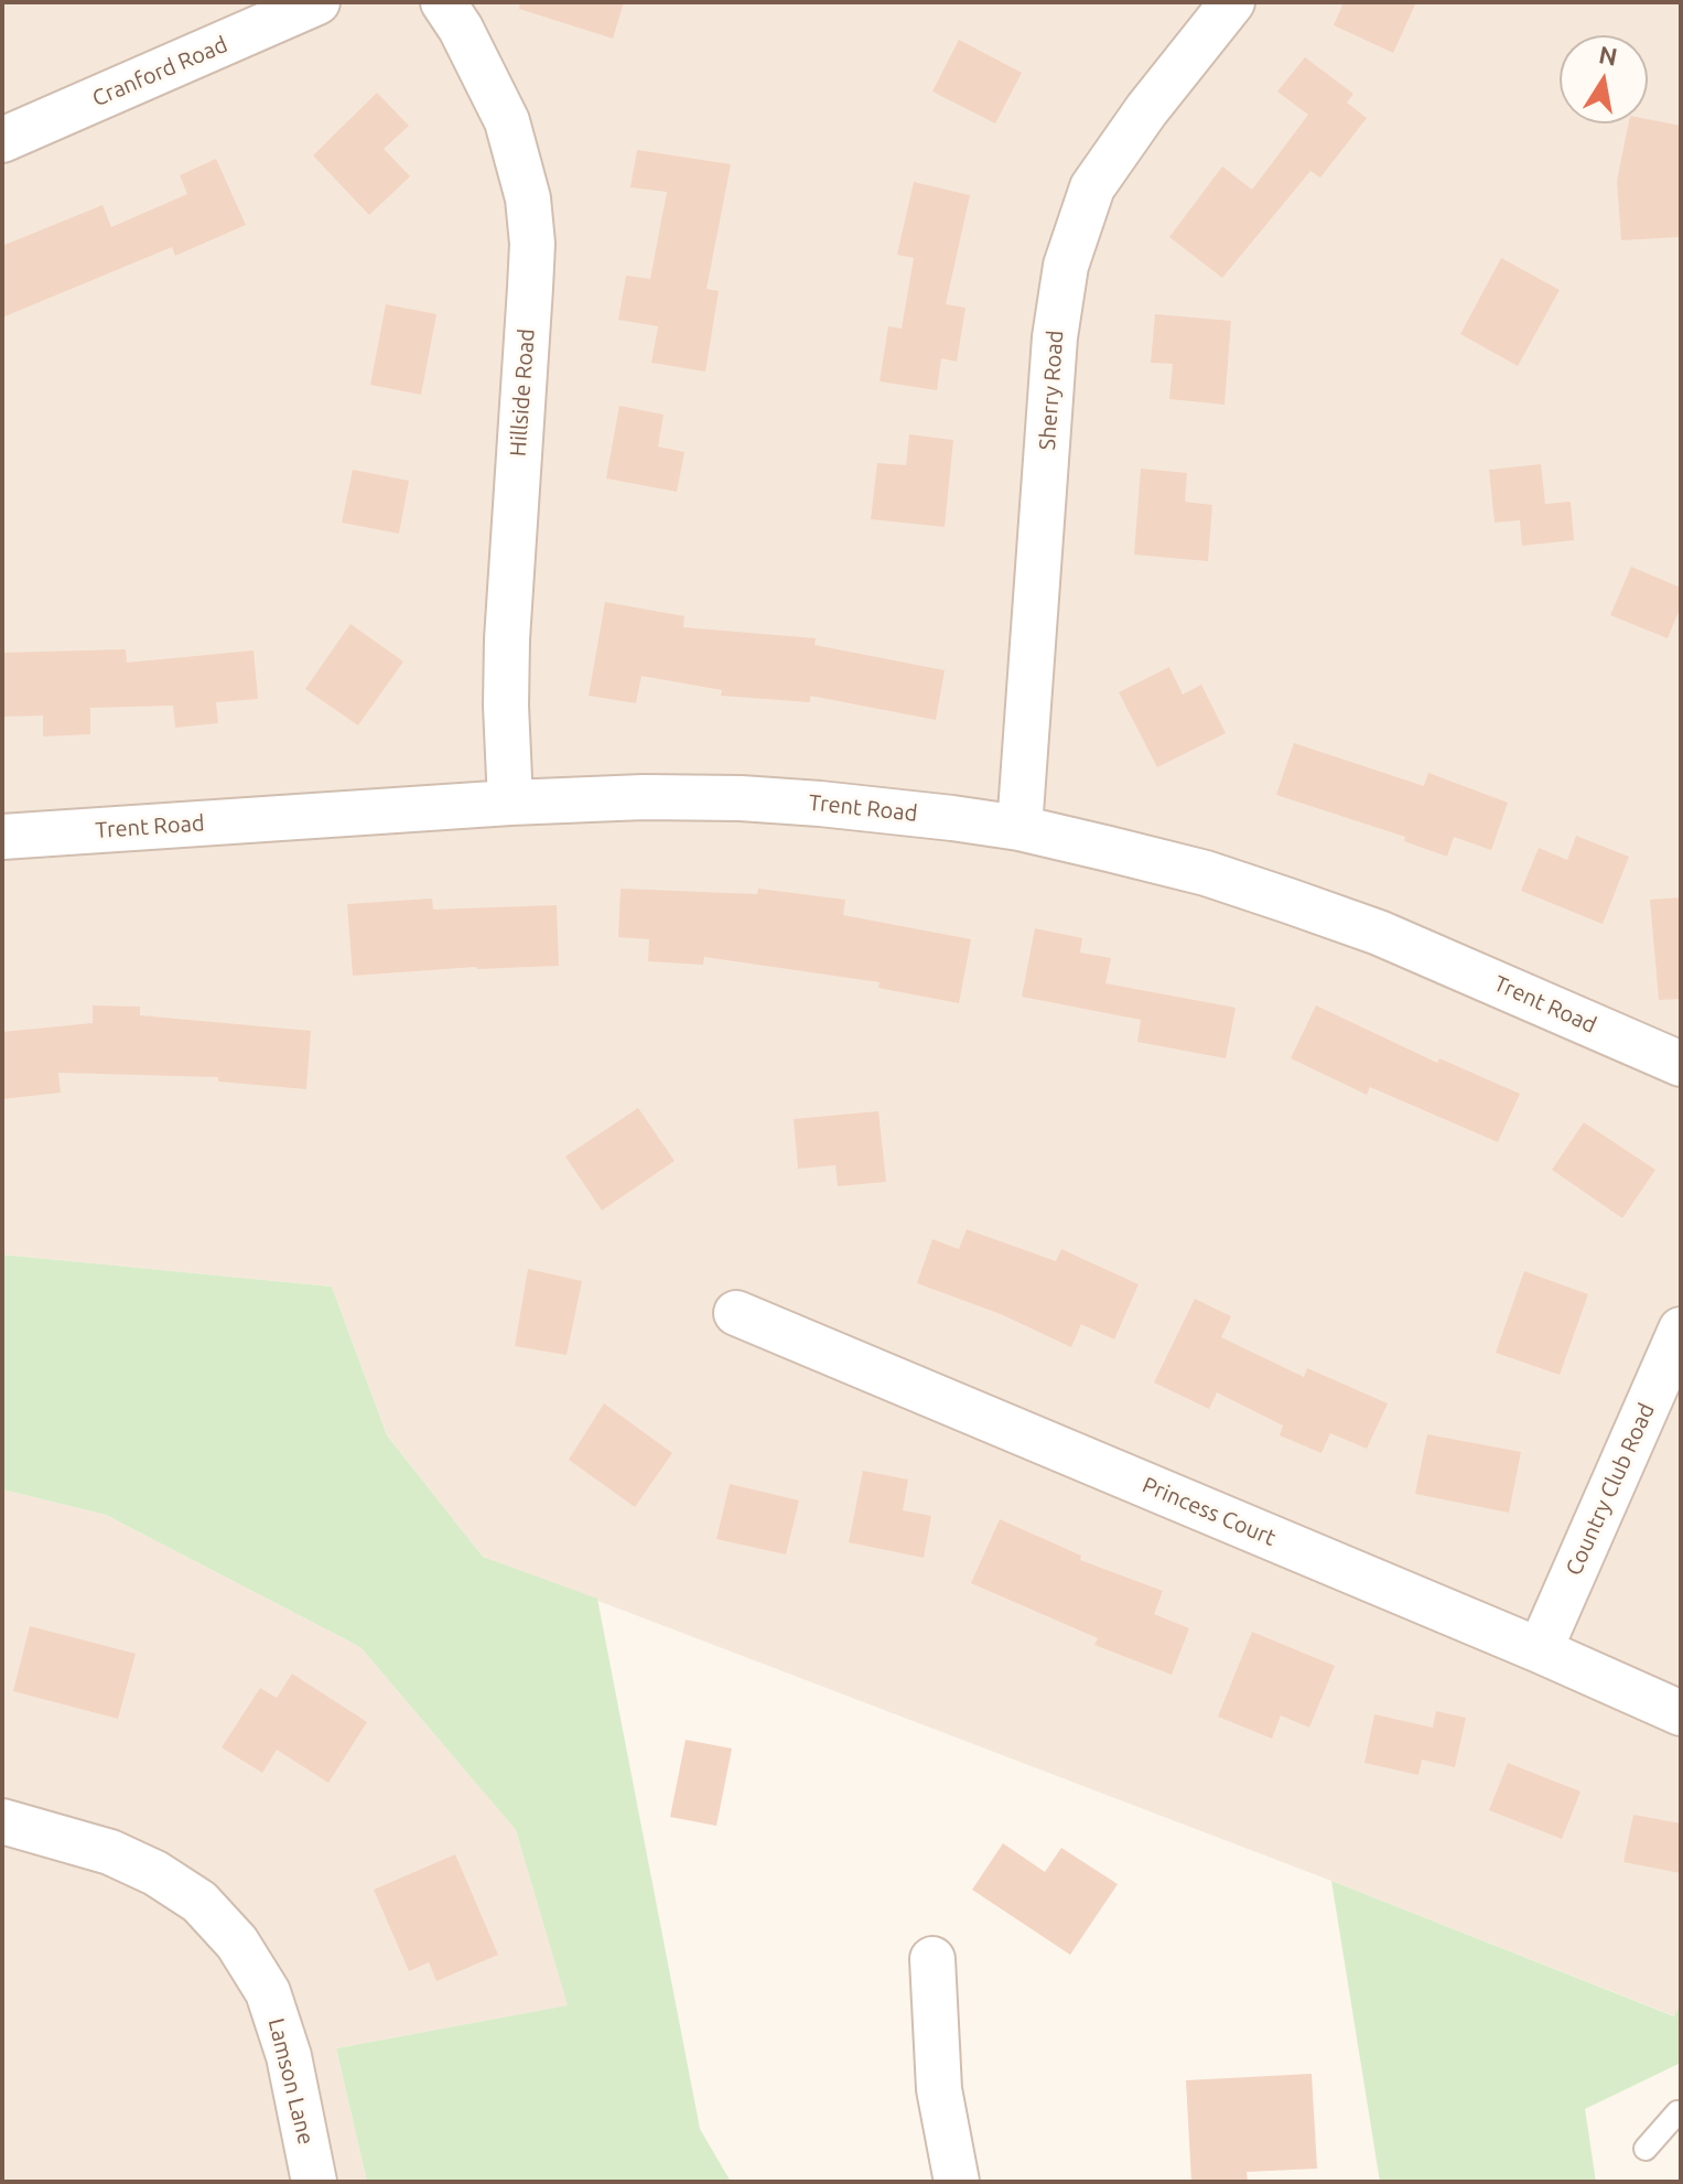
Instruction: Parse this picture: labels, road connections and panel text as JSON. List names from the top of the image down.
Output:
{
  "streets": {
    "street": [
      "Cranford Road",
      "Sherry Road",
      "Hillside Road",
      "Trent Road",
      "Country Club Road",
      "Princess Court",
      "Lamson Lane"
    ]
  },
  "crossings": [
    ["Sherry Road", "Trent Road"],
    ["Hillside Road", "Trent Road"],
    ["Country Club Road", "Princess Court"]
  ],
  "north": "top"
}
